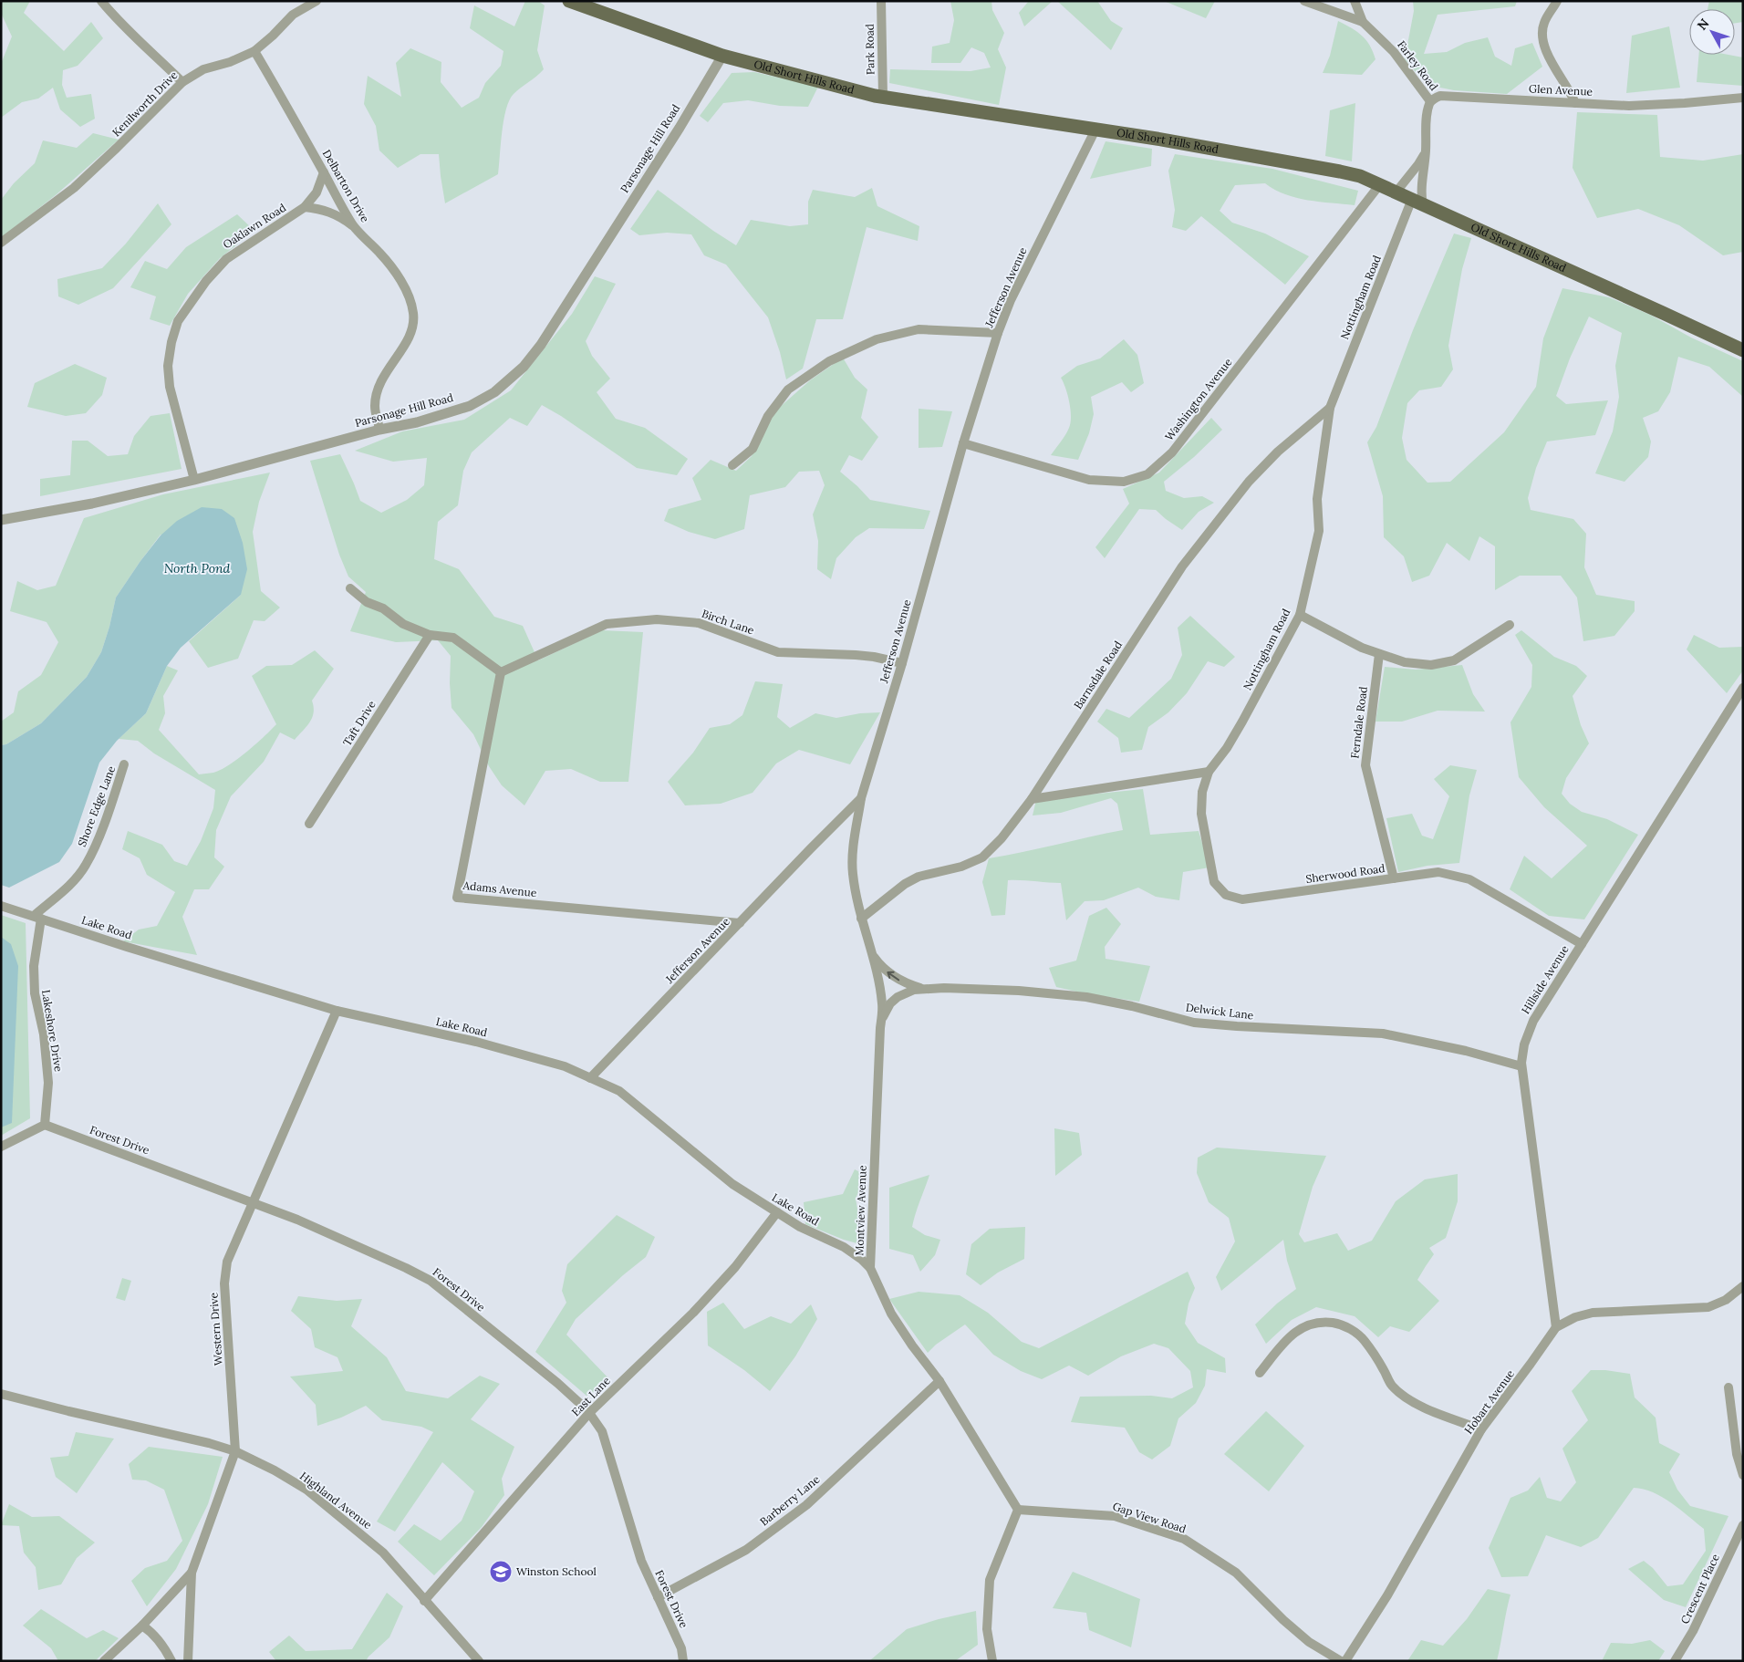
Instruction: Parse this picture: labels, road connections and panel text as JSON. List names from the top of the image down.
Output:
{
  "streets": {
    "main road": ["Old Short Hills Road"],
    "street": [
      "Park Road",
      "Farley Road",
      "Glen Avenue",
      "Kenilworth Drive",
      "Parsonage Hill Road",
      "Delbarton Drive",
      "Oaklawn Road",
      "Jefferson Avenue",
      "Nottingham Road",
      "Washington Avenue",
      "Birch Lane",
      "Barnsdale Road",
      "Ferndale Road",
      "Taft Drive",
      "Shore Edge Lane",
      "Sherwood Road",
      "Adams Avenue",
      "Lake Road",
      "Hillside Avenue",
      "Delwick Lane",
      "Lakeshore Drive",
      "Forest Drive",
      "Montview Avenue",
      "Western Drive",
      "East Lane",
      "Hobart Avenue",
      "Highland Avenue",
      "Barberry Lane",
      "Gap View Road",
      "Crescent Place"
    ]
  },
  "crossings": [
    ["Park Road", "Old Short Hills Road"],
    ["Farley Road", "Glen Avenue"],
    ["Old Short Hills Road", "Parsonage Hill Road"],
    ["Old Short Hills Road", "Jefferson Avenue"],
    ["Old Short Hills Road", "Nottingham Road"],
    ["Old Short Hills Road", "Washington Avenue"],
    ["Kenilworth Drive", "Delbarton Drive"],
    ["Parsonage Hill Road", "Delbarton Drive"],
    ["Parsonage Hill Road", "Oaklawn Road"],
    ["Delbarton Drive", "Oaklawn Road"],
    ["Jefferson Avenue", "Washington Avenue"],
    ["Jefferson Avenue", "Birch Lane"],
    ["Jefferson Avenue", "Adams Avenue"],
    ["Jefferson Avenue", "Lake Road"],
    ["Jefferson Avenue", "Montview Avenue"],
    ["Nottingham Road", "Barnsdale Road"],
    ["Nottingham Road", "Sherwood Road"],
    ["Birch Lane", "Adams Avenue"],
    ["Barnsdale Road", "Montview Avenue"],
    ["Ferndale Road", "Sherwood Road"],
    ["Shore Edge Lane", "Lake Road"],
    ["Shore Edge Lane", "Lakeshore Drive"],
    ["Sherwood Road", "Hillside Avenue"],
    ["Lake Road", "Lakeshore Drive"],
    ["Lake Road", "Montview Avenue"],
    ["Lake Road", "Western Drive"],
    ["Lake Road", "East Lane"],
    ["Hillside Avenue", "Delwick Lane"],
    ["Hillside Avenue", "Hobart Avenue"],
    ["Delwick Lane", "Montview Avenue"],
    ["Lakeshore Drive", "Forest Drive"],
    ["Forest Drive", "Western Drive"],
    ["Forest Drive", "East Lane"],
    ["Forest Drive", "Barberry Lane"],
    ["Montview Avenue", "Barberry Lane"],
    ["Montview Avenue", "Gap View Road"],
    ["Western Drive", "Highland Avenue"],
    ["East Lane", "Highland Avenue"]
  ],
  "water": ["North Pond"],
  "places": {
    "school or university": ["Winston School"]
  },
  "north": "top left"
}
